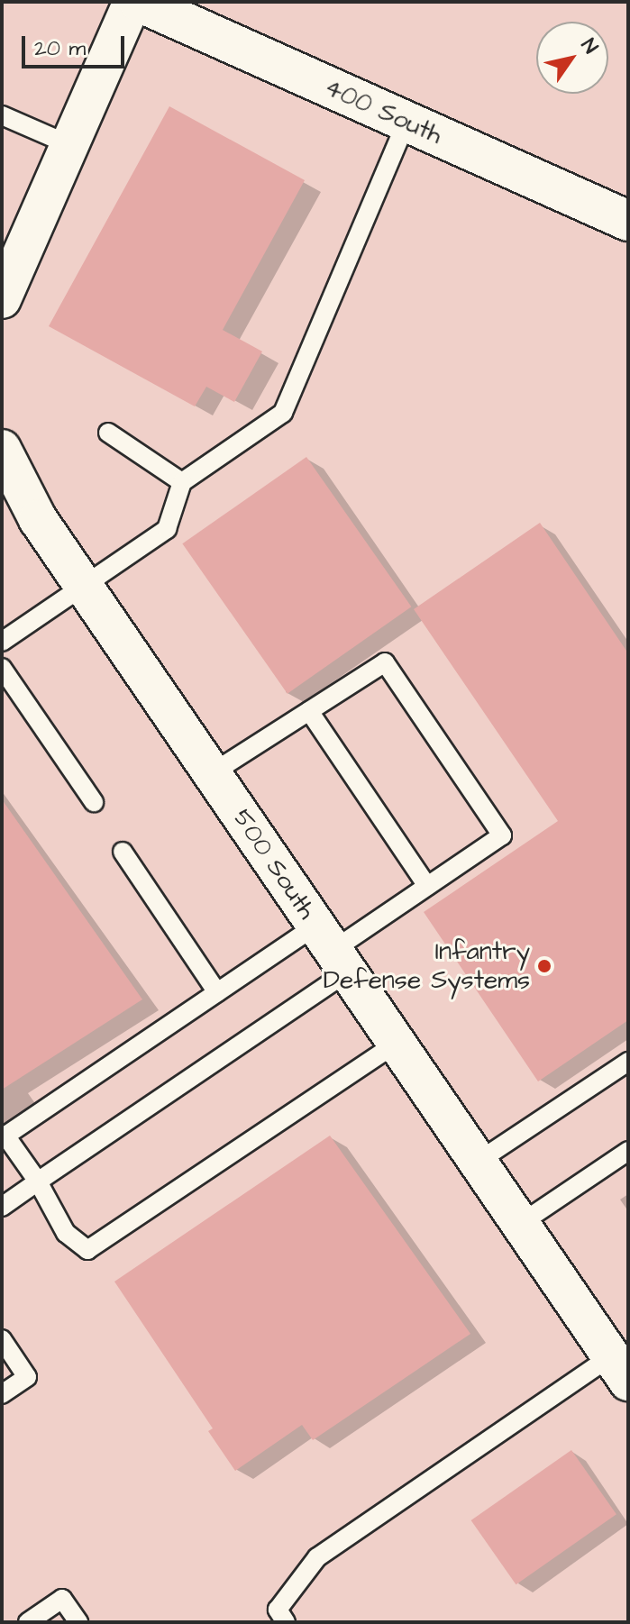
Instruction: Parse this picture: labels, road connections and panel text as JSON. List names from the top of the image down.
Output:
{
  "streets": {
    "street": ["400 South", "500 South"]
  },
  "places": ["Infantry Defense Systems"],
  "scale_bar": "20 m",
  "north": "top right"
}
